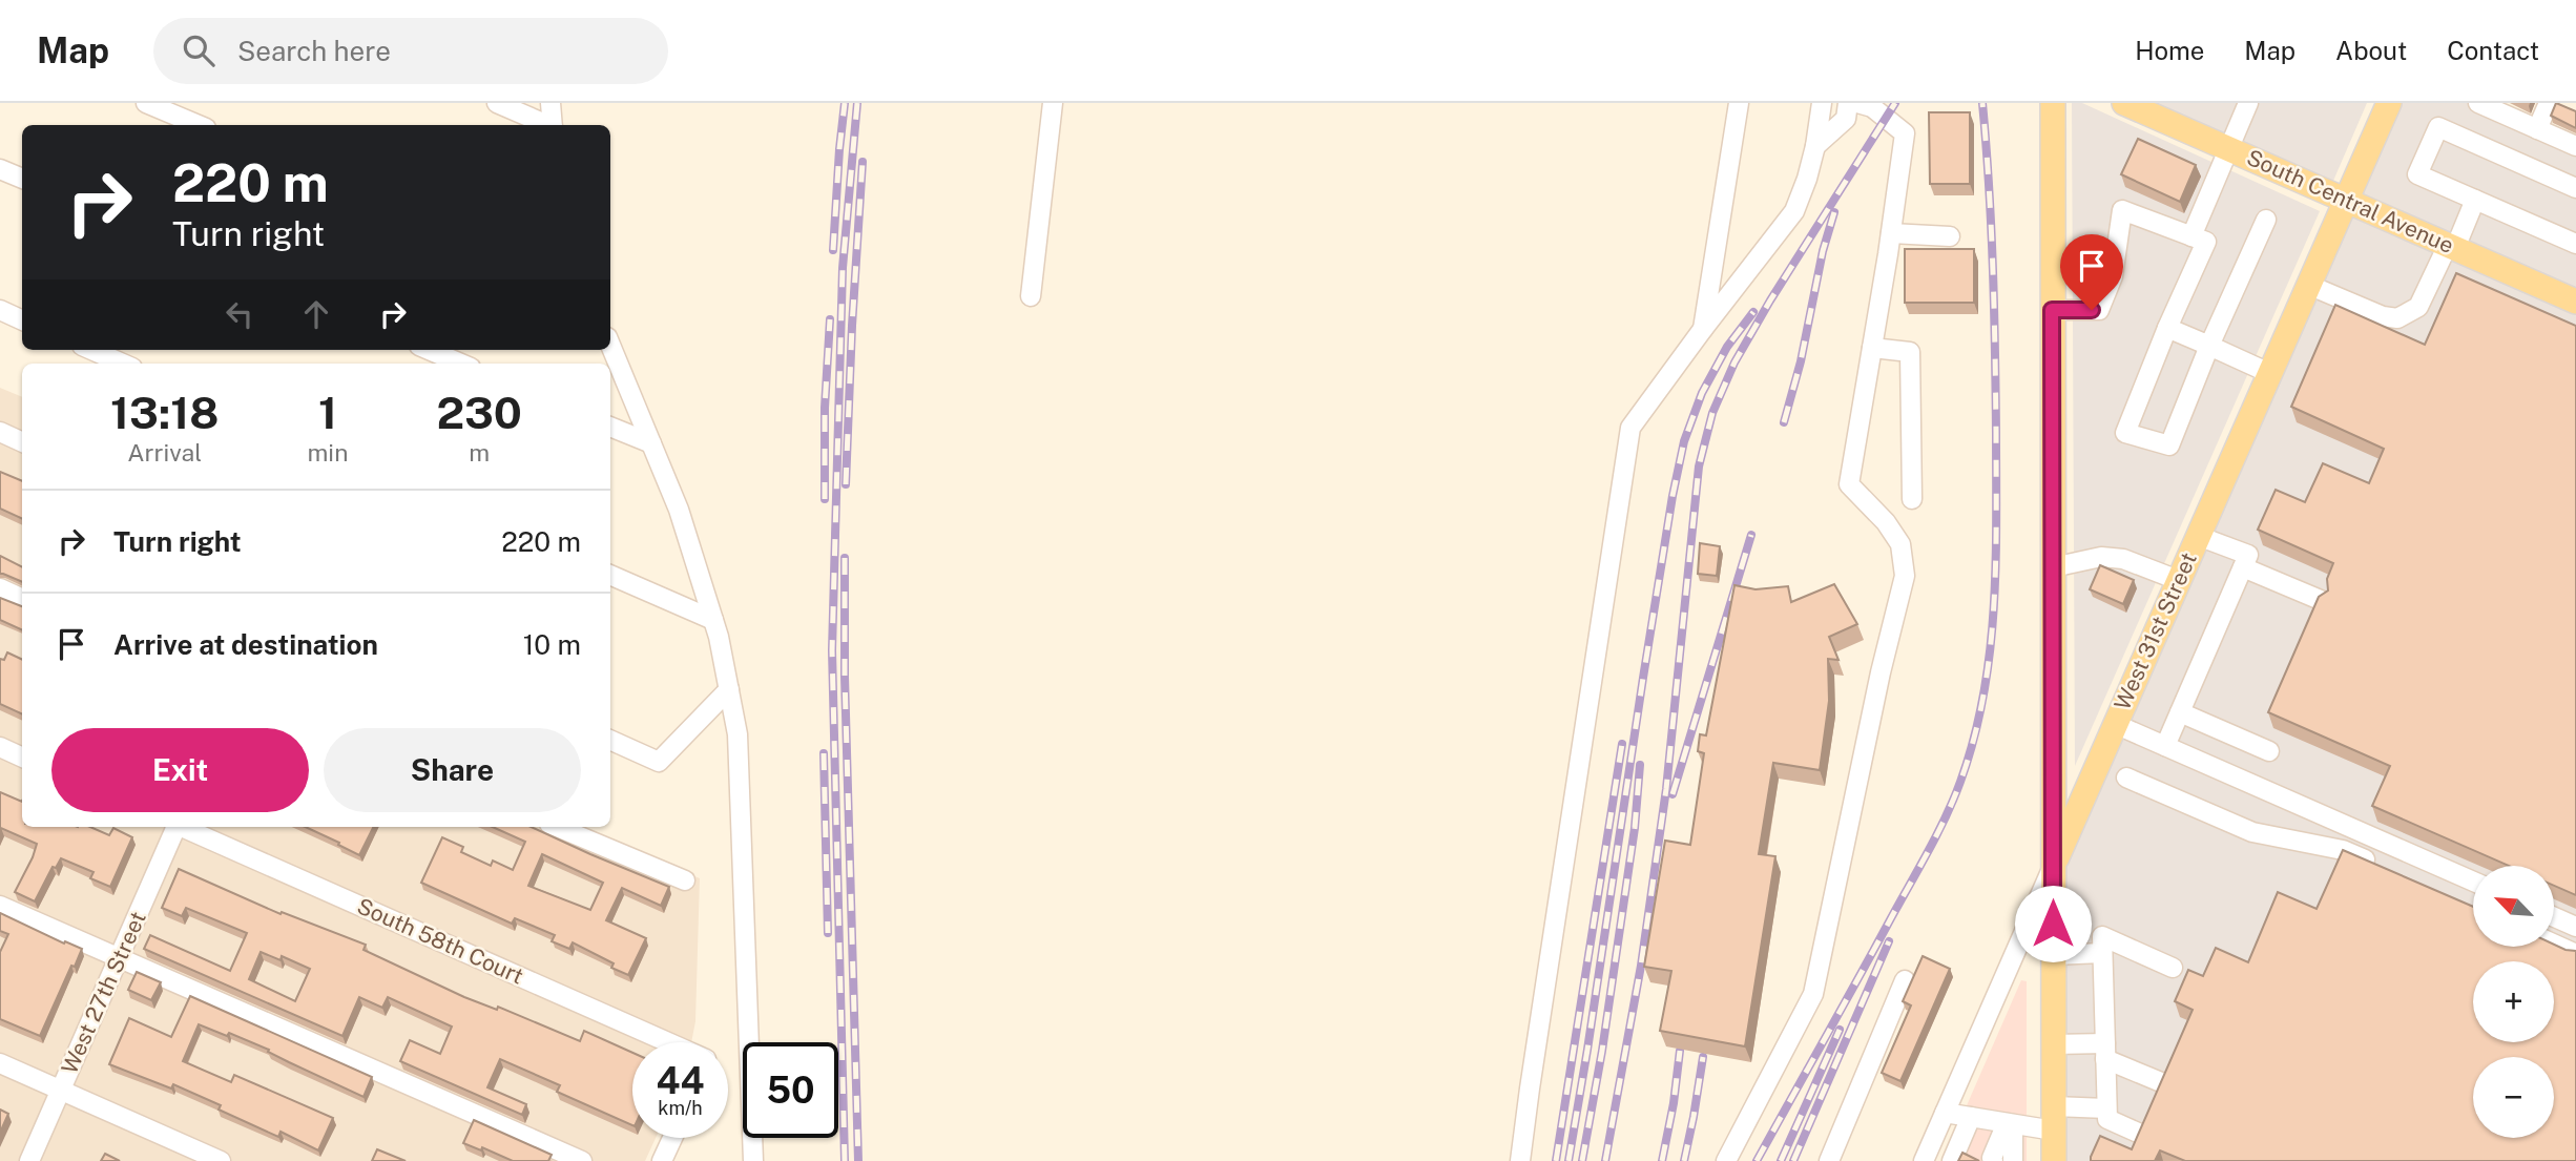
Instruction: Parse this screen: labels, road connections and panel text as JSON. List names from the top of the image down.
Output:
{
  "streets": {
    "main road": ["South Central Avenue", "West 31st Street"],
    "street": ["South 58th Court", "West 27th Street"]
  },
  "crossings": [
    ["South Central Avenue", "West 31st Street"]
  ],
  "north": "top left",
  "page": {
    "header": "Map",
    "search": "Search here",
    "nav": [
      "Home",
      "Map",
      "About",
      "Contact"
    ],
    "turn": ["220 m", "Turn right"],
    "eta": [
      "13:18",
      "Arrival",
      "1",
      "min",
      "230",
      "m"
    ],
    "list": [
      {
        "name": "Turn right",
        "value": "220 m"
      },
      {
        "name": "Arrive at destination",
        "value": "10 m"
      }
    ],
    "buttons": ["Exit", "Share"],
    "map_buttons": ["+", "−"],
    "speed": "44 km/h",
    "limit": "50"
  }
}
